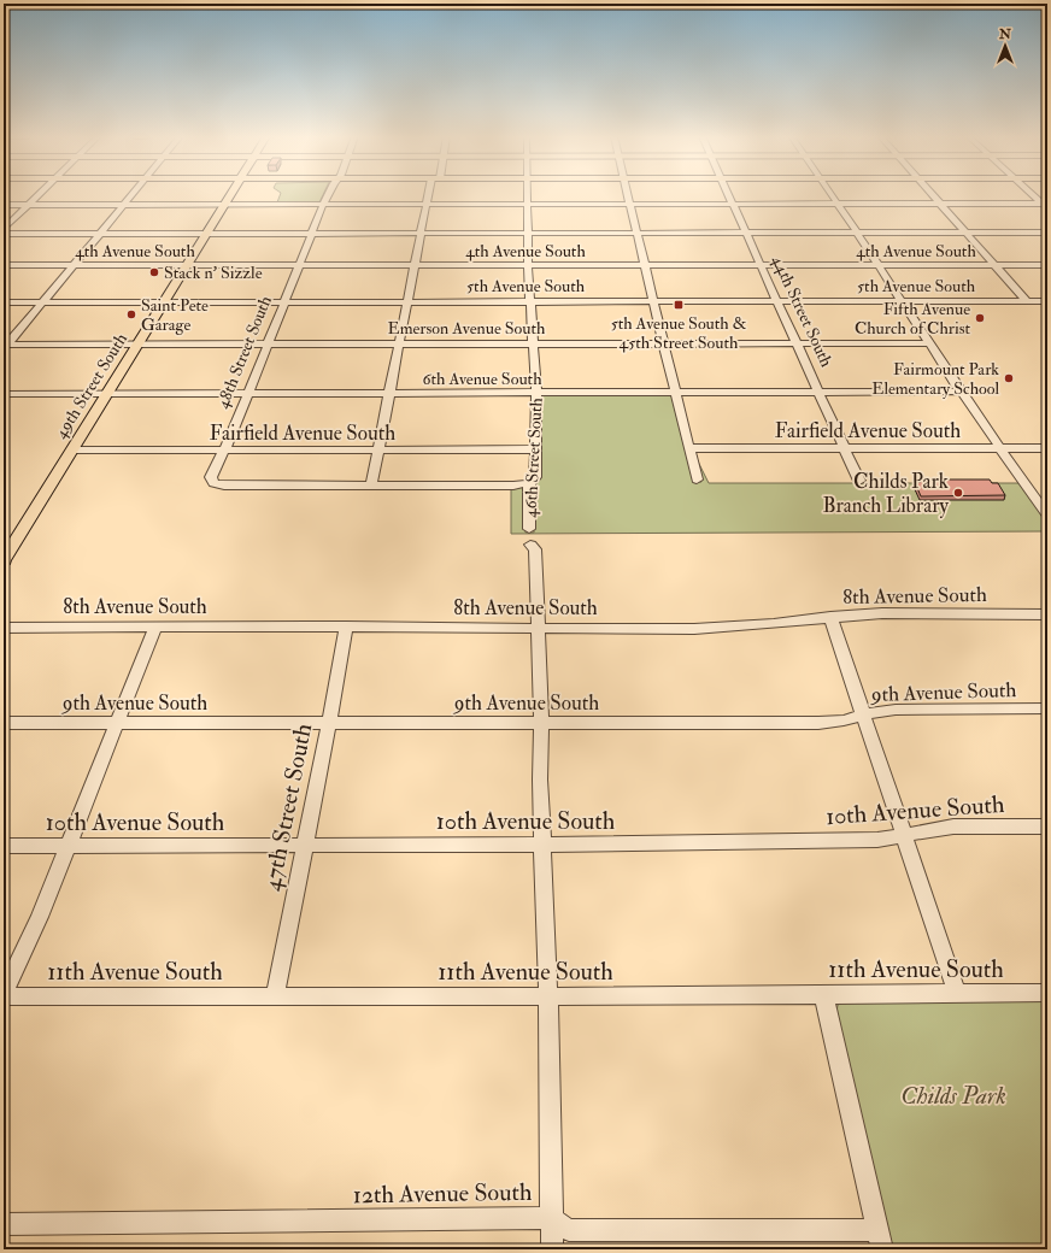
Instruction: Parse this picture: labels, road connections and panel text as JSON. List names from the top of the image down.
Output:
{
  "streets": {
    "main road": ["49th Street South"],
    "street": [
      "4th Avenue South",
      "5th Avenue South",
      "44th Street South",
      "Emerson Avenue South",
      "48th Street South",
      "6th Avenue South",
      "Fairfield Avenue South",
      "46th Street South",
      "8th Avenue South",
      "9th Avenue South",
      "47th Street South",
      "10th Avenue South",
      "11th Avenue South",
      "12th Avenue South"
    ]
  },
  "crossings": [
    ["4th Avenue South", "44th Street South"],
    ["4th Avenue South", "48th Street South"],
    ["4th Avenue South", "49th Street South"],
    ["4th Avenue South", "46th Street South"],
    ["5th Avenue South", "44th Street South"],
    ["5th Avenue South", "48th Street South"],
    ["5th Avenue South", "49th Street South"],
    ["5th Avenue South", "46th Street South"],
    ["44th Street South", "Emerson Avenue South"],
    ["44th Street South", "6th Avenue South"],
    ["44th Street South", "Fairfield Avenue South"],
    ["Emerson Avenue South", "48th Street South"],
    ["Emerson Avenue South", "49th Street South"],
    ["Emerson Avenue South", "46th Street South"],
    ["48th Street South", "6th Avenue South"],
    ["48th Street South", "Fairfield Avenue South"],
    ["6th Avenue South", "49th Street South"],
    ["6th Avenue South", "46th Street South"],
    ["49th Street South", "Fairfield Avenue South"],
    ["Fairfield Avenue South", "46th Street South"],
    ["46th Street South", "8th Avenue South"],
    ["46th Street South", "9th Avenue South"],
    ["46th Street South", "10th Avenue South"],
    ["46th Street South", "11th Avenue South"],
    ["46th Street South", "12th Avenue South"],
    ["8th Avenue South", "47th Street South"],
    ["9th Avenue South", "47th Street South"],
    ["47th Street South", "10th Avenue South"],
    ["47th Street South", "11th Avenue South"]
  ],
  "parks": ["Childs Park"],
  "places": {
    "other": [
      "Stack n' Sizzle",
      "Saint Pete Garage",
      "Fifth Avenue Church of Christ",
      "Fairmount Park Elementary School",
      "Childs Park Branch Library"
    ],
    "transit": ["5th Avenue South & 45th Street South"]
  },
  "north": "top"
}
